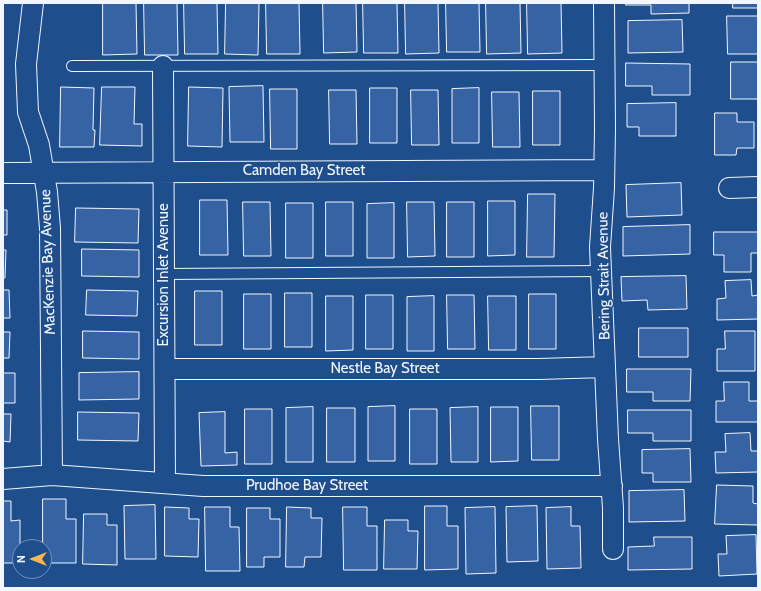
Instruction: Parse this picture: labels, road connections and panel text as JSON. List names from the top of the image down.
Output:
{
  "streets": {
    "street": [
      "Camden Bay Street",
      "MacKenzie Bay Avenue",
      "Excursion Inlet Avenue",
      "Bering Strait Avenue",
      "Nestle Bay Street",
      "Prudhoe Bay Street"
    ]
  },
  "crossings": [
    ["Camden Bay Street", "MacKenzie Bay Avenue"],
    ["Camden Bay Street", "Excursion Inlet Avenue"],
    ["Camden Bay Street", "Bering Strait Avenue"],
    ["MacKenzie Bay Avenue", "Prudhoe Bay Street"],
    ["Excursion Inlet Avenue", "Nestle Bay Street"],
    ["Excursion Inlet Avenue", "Prudhoe Bay Street"],
    ["Bering Strait Avenue", "Nestle Bay Street"],
    ["Bering Strait Avenue", "Prudhoe Bay Street"]
  ],
  "north": "left"
}
